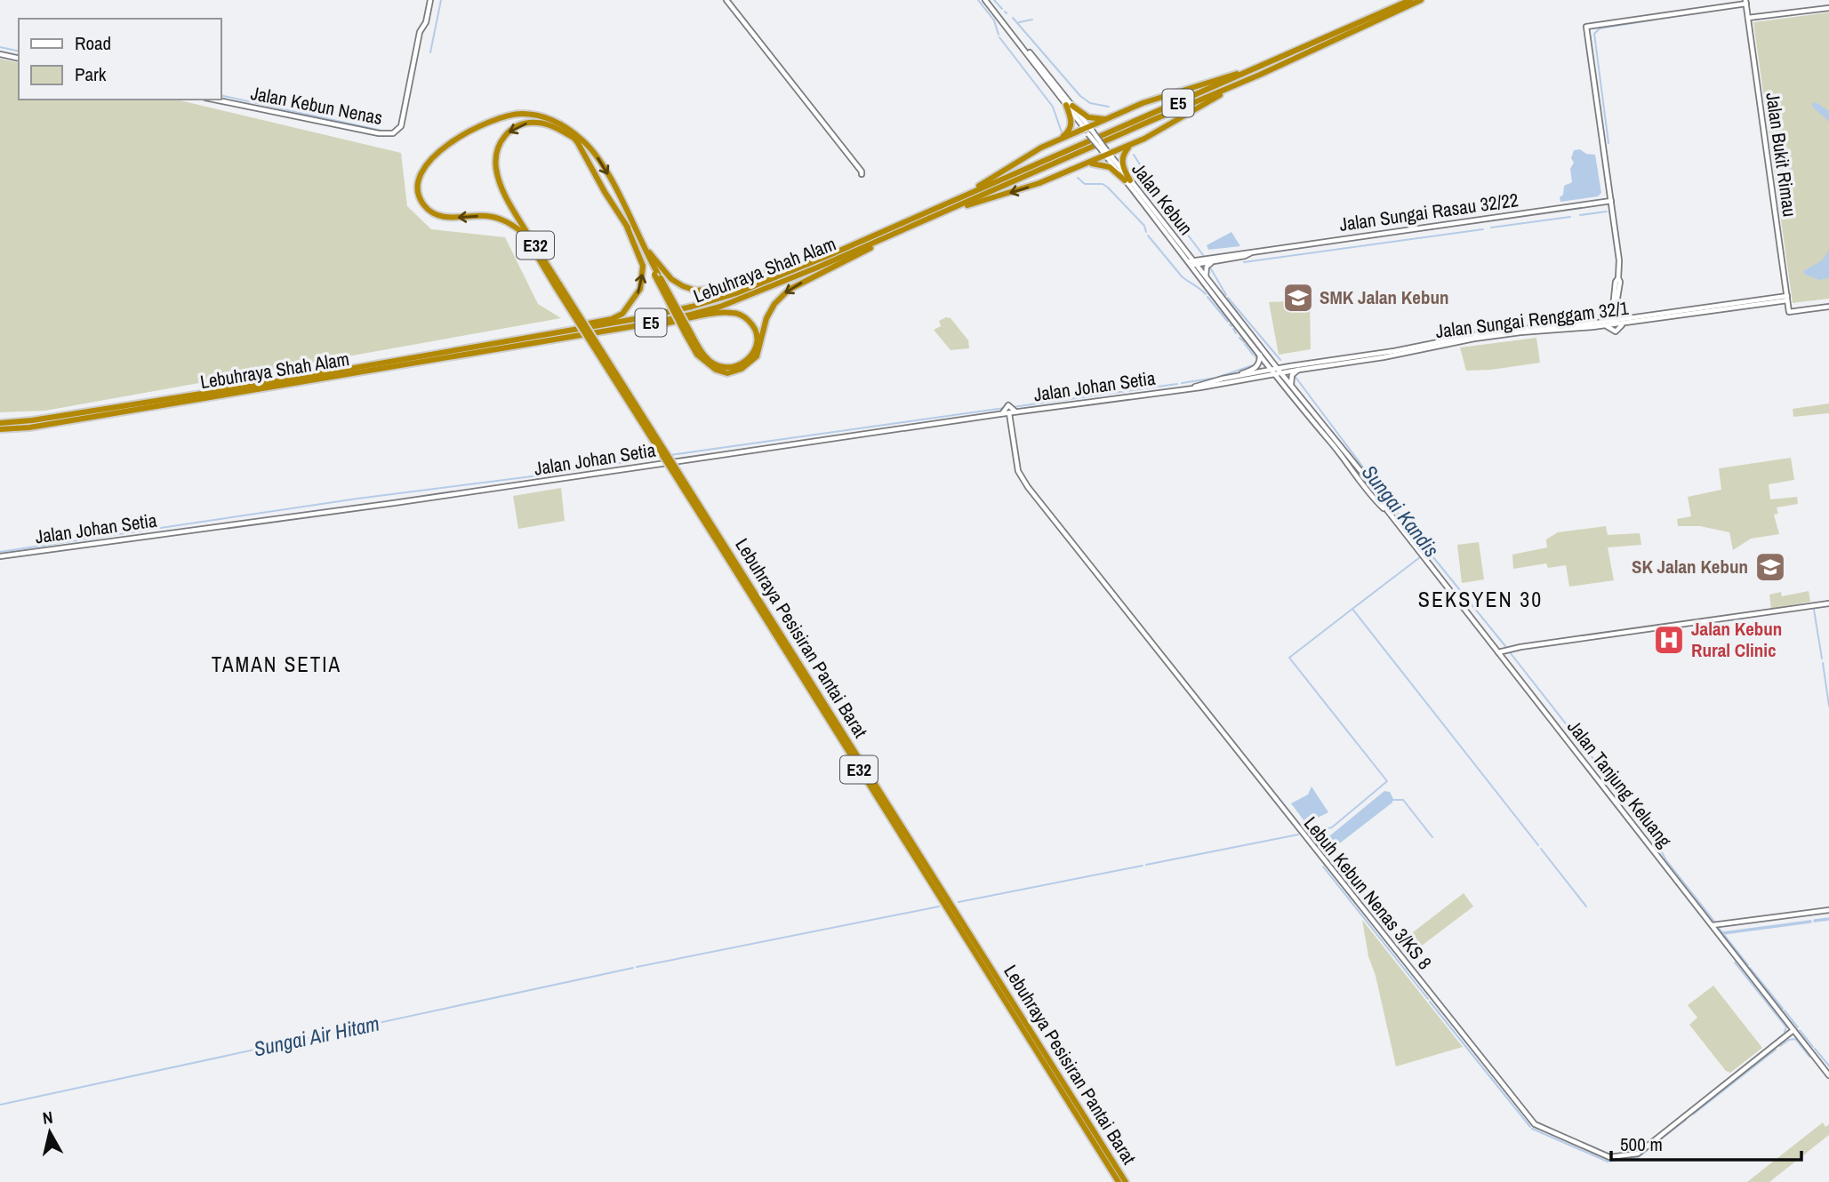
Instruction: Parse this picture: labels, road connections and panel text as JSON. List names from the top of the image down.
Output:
{
  "streets": {
    "highway": [
      "E5",
      "E32",
      "Lebuhraya Shah Alam",
      "Lebuhraya Pesisiran Pantai Barat"
    ],
    "main road": [
      "Jalan Kebun Nenas",
      "Jalan Bukit Rimau",
      "Jalan Kebun",
      "Jalan Sungai Rasau 32/22",
      "Jalan Sungai Renggam 32/1",
      "Jalan Johan Setia",
      "Jalan Tanjung Keluang",
      "Lebuh Kebun Nenas 3/KS 8"
    ]
  },
  "crossings": [
    ["Jalan Bukit Rimau", "Jalan Sungai Renggam 32/1"],
    ["Jalan Kebun", "Jalan Sungai Rasau 32/22"],
    ["Jalan Kebun", "Jalan Sungai Renggam 32/1"],
    ["Jalan Kebun", "Jalan Johan Setia"],
    ["Jalan Kebun", "Jalan Tanjung Keluang"],
    ["Jalan Sungai Rasau 32/22", "Jalan Sungai Renggam 32/1"],
    ["Jalan Sungai Renggam 32/1", "Jalan Johan Setia"],
    ["Jalan Sungai Renggam 32/1", "Jalan Tanjung Keluang"],
    ["Jalan Johan Setia", "Jalan Tanjung Keluang"],
    ["Jalan Johan Setia", "Lebuh Kebun Nenas 3/KS 8"],
    ["Jalan Tanjung Keluang", "Lebuh Kebun Nenas 3/KS 8"]
  ],
  "districts": ["SEKSYEN 30", "TAMAN SETIA"],
  "water": ["Sungai Kandis", "Sungai Air Hitam"],
  "places": {
    "school or university": ["SMK Jalan Kebun", "SK Jalan Kebun"],
    "hospital": ["Jalan Kebun Rural Clinic"]
  },
  "legend": ["Road", "Park"],
  "scale_bar": "500 m",
  "north": "top"
}
